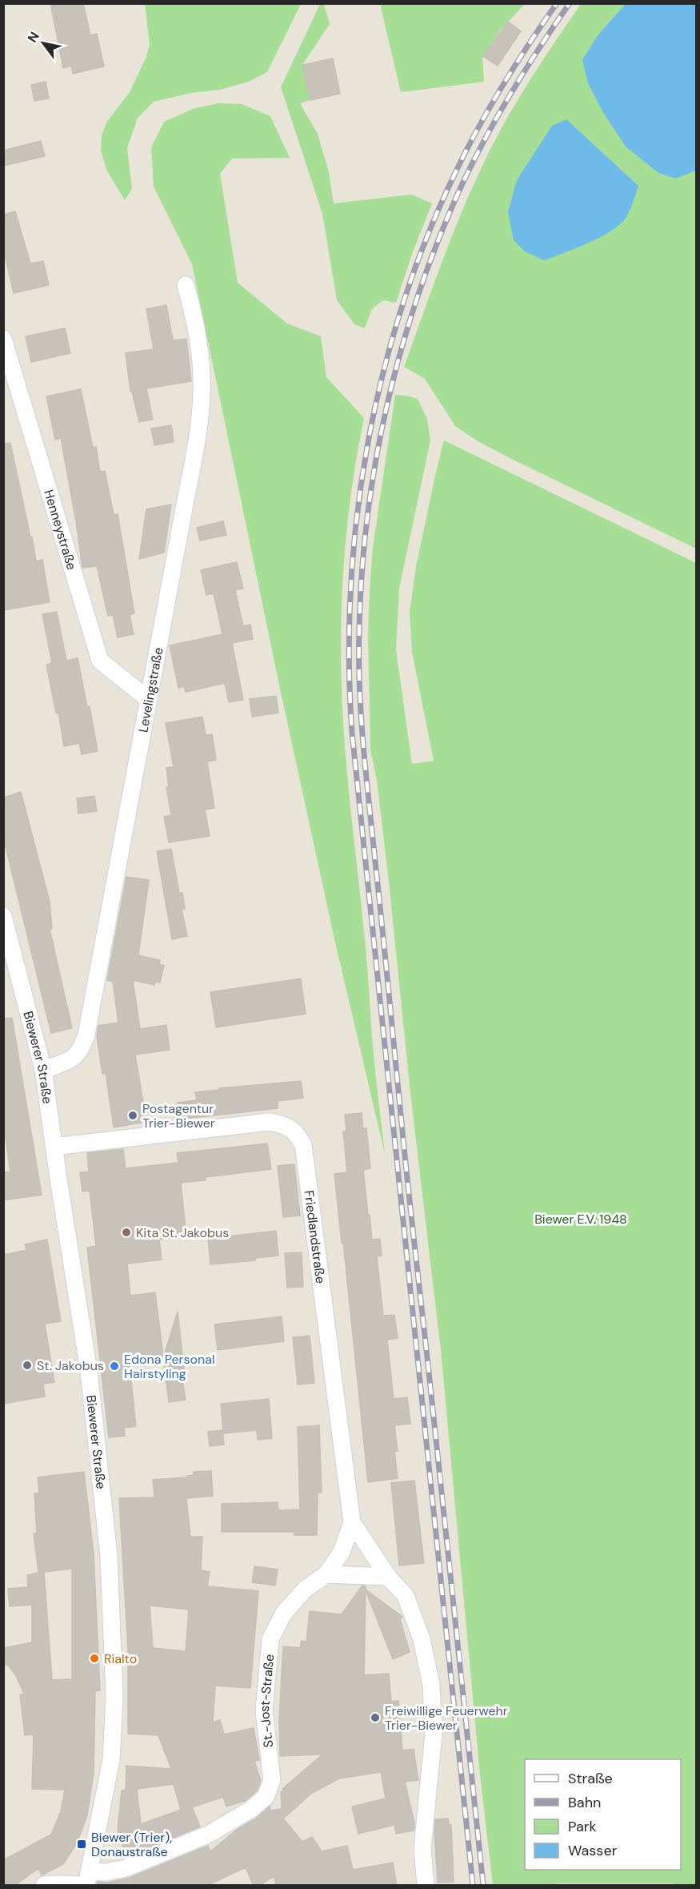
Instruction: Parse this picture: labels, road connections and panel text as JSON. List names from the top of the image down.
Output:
{
  "streets": {
    "street": [
      "Henneystraße",
      "Levelingstraße",
      "Biewerer Straße",
      "Friedlandstraße",
      "St.-Jost-Straße"
    ]
  },
  "crossings": [
    ["Henneystraße", "Levelingstraße"],
    ["Levelingstraße", "Biewerer Straße"],
    ["Biewerer Straße", "Friedlandstraße"],
    ["Biewerer Straße", "St.-Jost-Straße"],
    ["Friedlandstraße", "St.-Jost-Straße"]
  ],
  "parks": ["Biewer E.V. 1948"],
  "places": {
    "other": [
      "Postagentur Trier-Biewer",
      "Kita St. Jakobus",
      "St. Jakobus",
      "Edona Personal Hairstyling",
      "Rialto",
      "Freiwillige Feuerwehr Trier-Biewer"
    ],
    "transit": ["Biewer (Trier), Donaustraße"]
  },
  "legend": [
    "Straße",
    "Bahn",
    "Park",
    "Wasser"
  ],
  "north": "top left"
}
